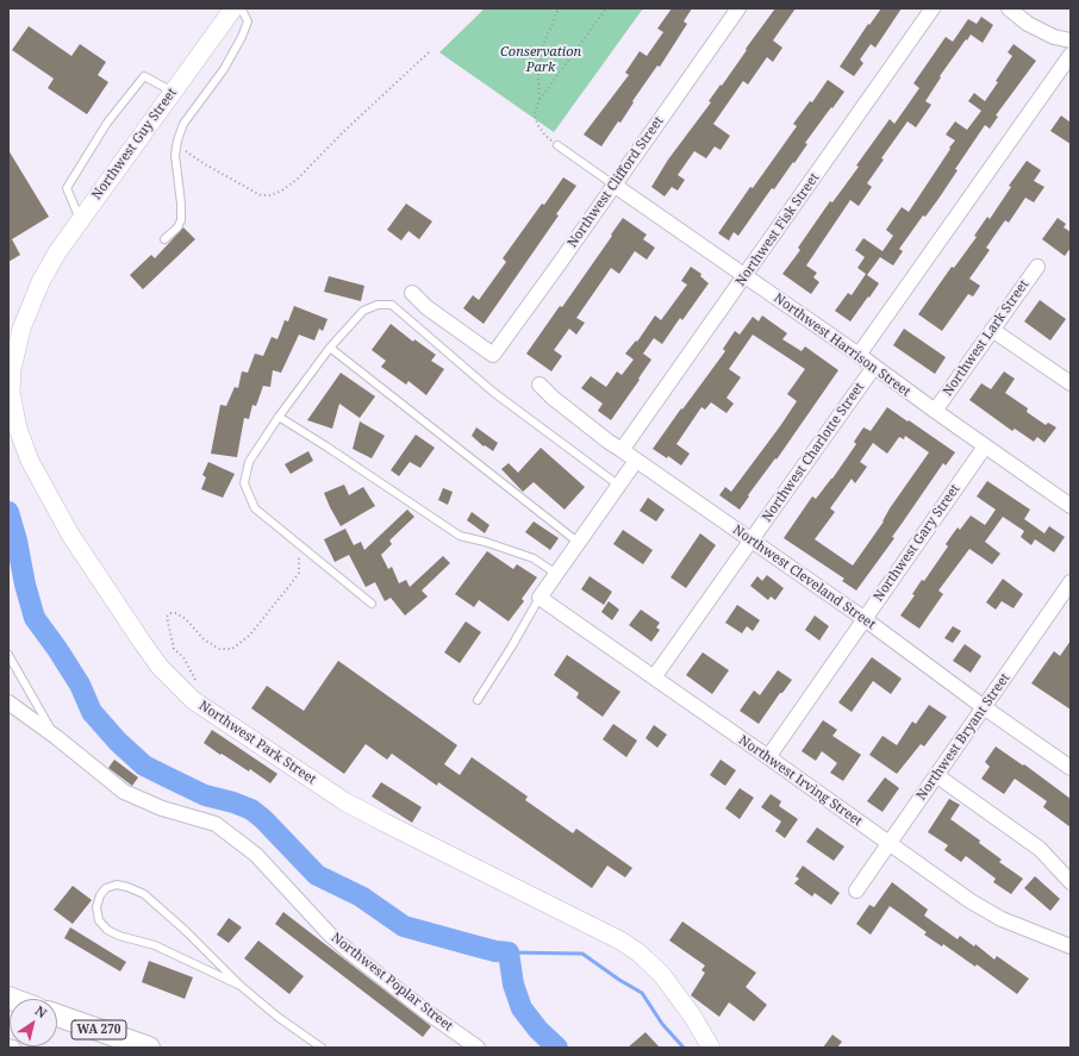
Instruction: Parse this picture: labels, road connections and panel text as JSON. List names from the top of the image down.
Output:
{
  "streets": {
    "main road": ["WA 270"],
    "street": [
      "Northwest Guy Street",
      "Northwest Clifford Street",
      "Northwest Fisk Street",
      "Northwest Lark Street",
      "Northwest Harrison Street",
      "Northwest Charlotte Street",
      "Northwest Gary Street",
      "Northwest Cleveland Street",
      "Northwest Bryant Street",
      "Northwest Park Street",
      "Northwest Irving Street",
      "Northwest Poplar Street"
    ]
  },
  "crossings": [
    ["Northwest Guy Street", "Northwest Park Street"],
    ["Northwest Clifford Street", "Northwest Harrison Street"],
    ["Northwest Fisk Street", "Northwest Harrison Street"],
    ["Northwest Fisk Street", "Northwest Cleveland Street"],
    ["Northwest Lark Street", "Northwest Harrison Street"],
    ["Northwest Harrison Street", "Northwest Charlotte Street"],
    ["Northwest Harrison Street", "Northwest Gary Street"],
    ["Northwest Charlotte Street", "Northwest Cleveland Street"],
    ["Northwest Charlotte Street", "Northwest Irving Street"],
    ["Northwest Gary Street", "Northwest Cleveland Street"],
    ["Northwest Gary Street", "Northwest Irving Street"],
    ["Northwest Cleveland Street", "Northwest Bryant Street"],
    ["Northwest Bryant Street", "Northwest Irving Street"]
  ],
  "parks": ["Conservation Park"],
  "north": "top right"
}
